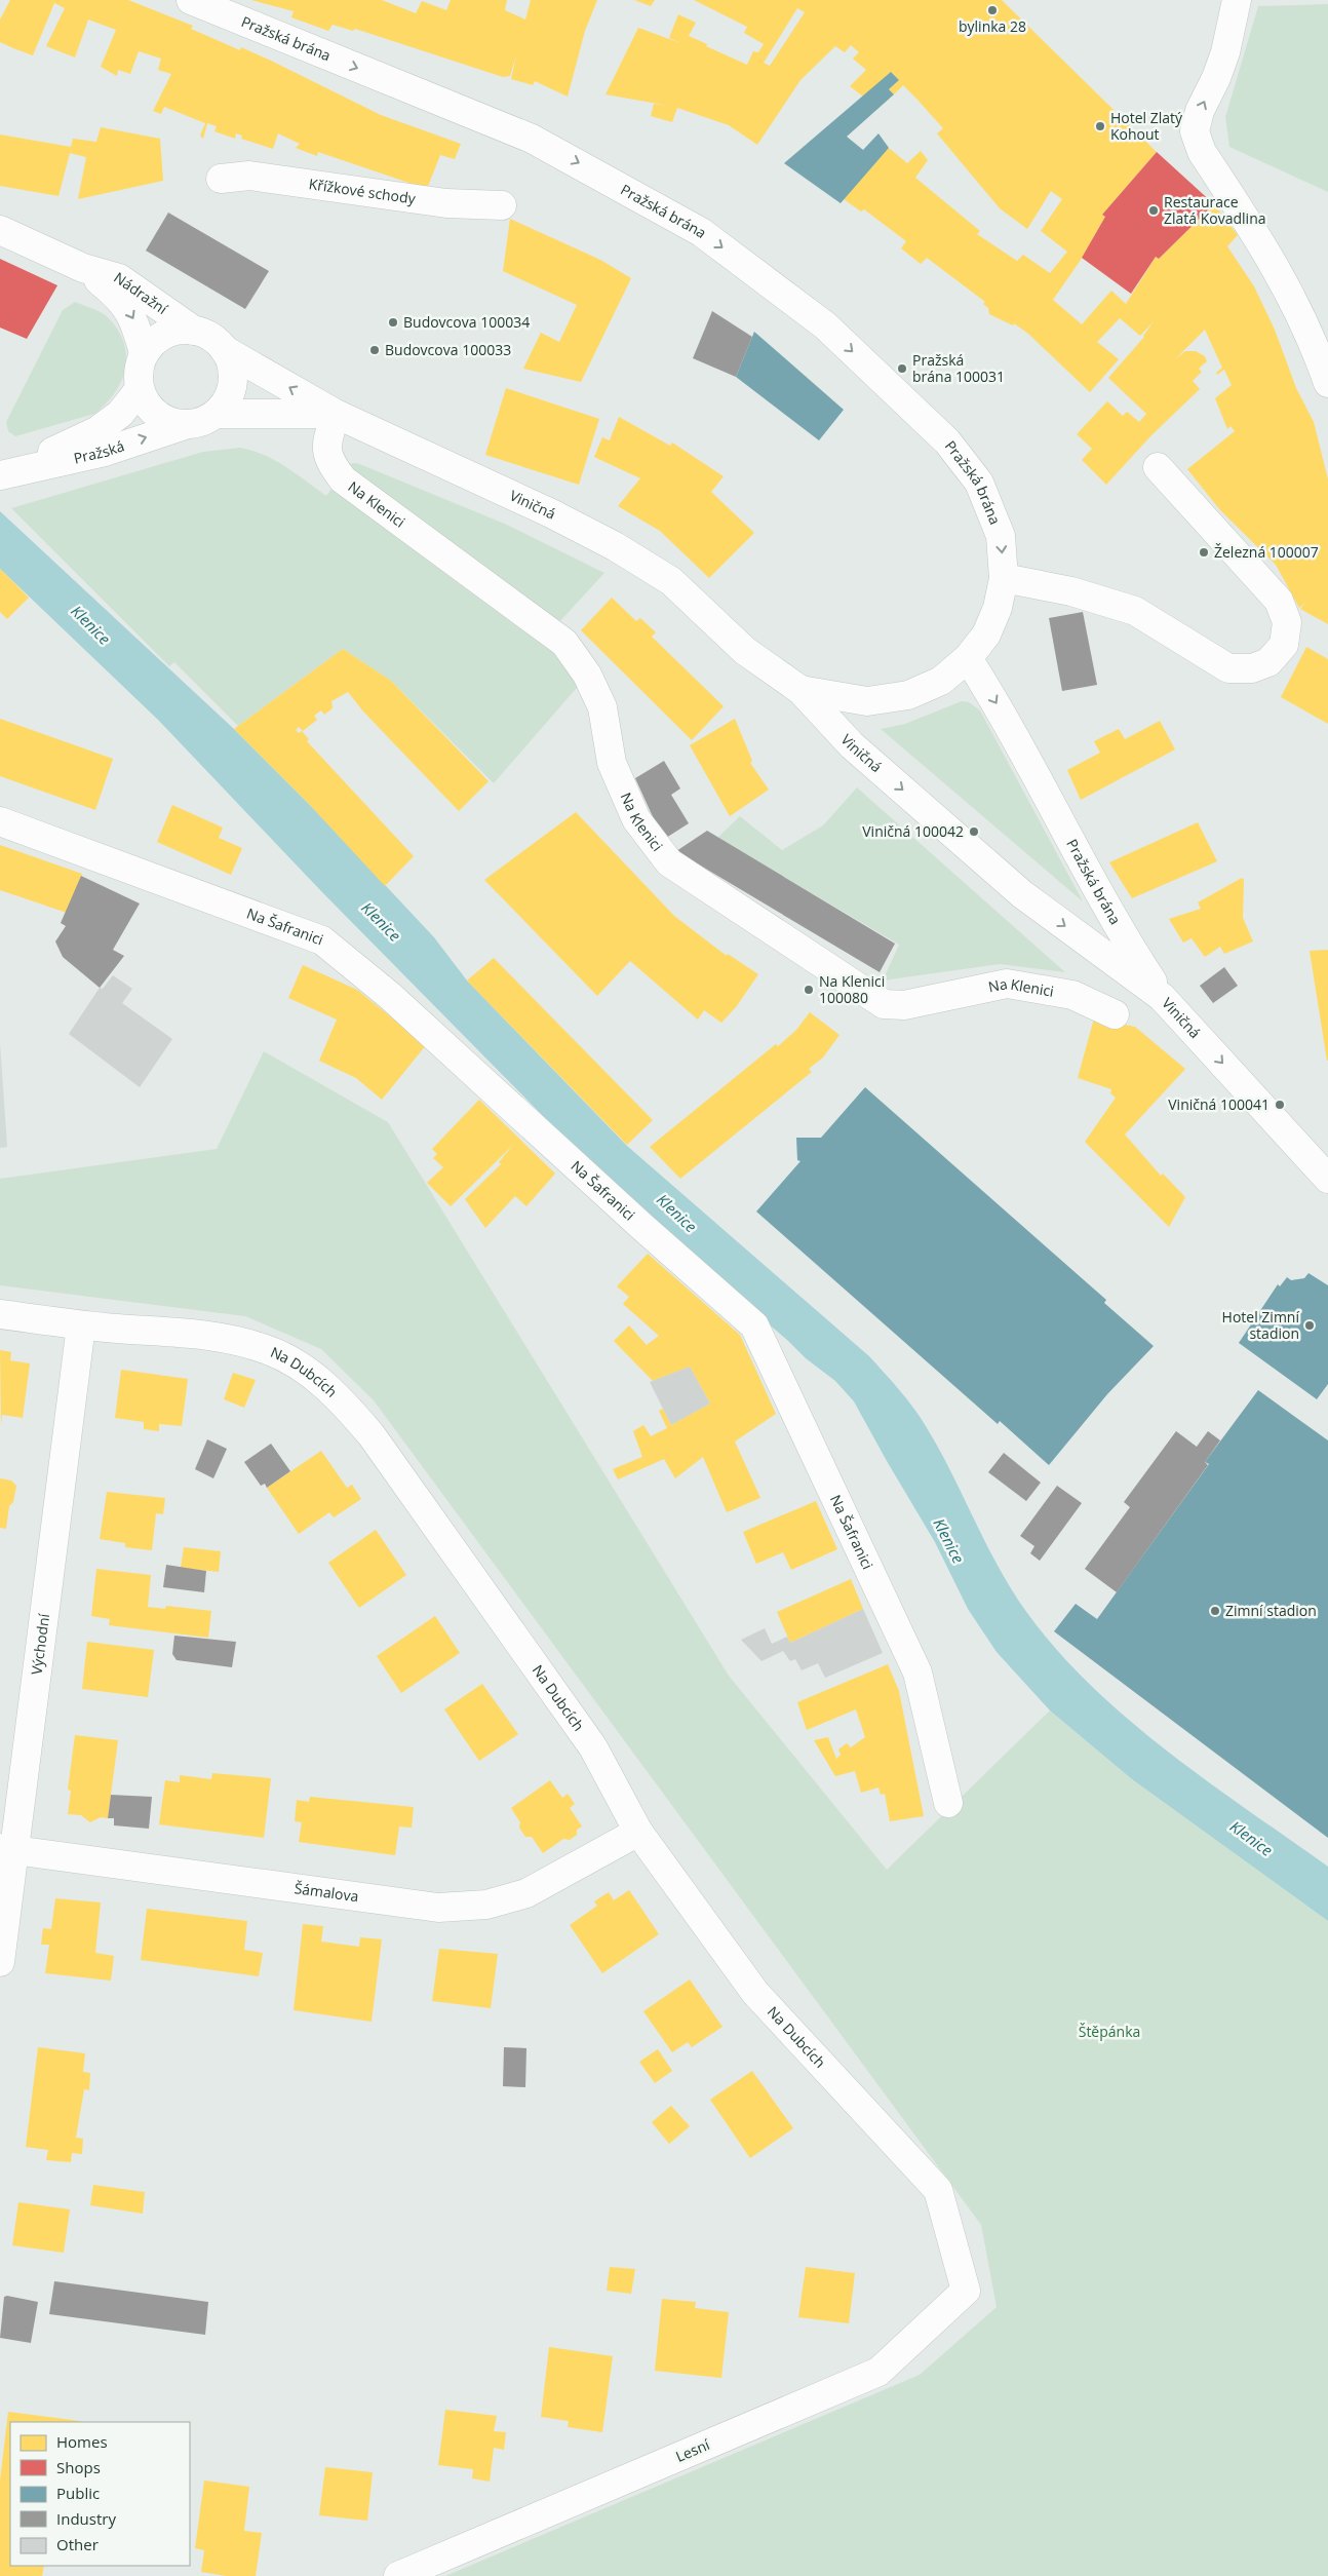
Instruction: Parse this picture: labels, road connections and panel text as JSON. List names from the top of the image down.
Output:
{
  "streets": {
    "street": [
      "Pražská brána",
      "Křížkové schody",
      "Nádražní",
      "Pražská",
      "Na Klenici",
      "Viničná",
      "Na Šafranici",
      "Na Dubcích",
      "Východní",
      "Šámalova",
      "Lesní"
    ]
  },
  "crossings": [
    ["Pražská brána", "Viničná"],
    ["Nádražní", "Pražská"],
    ["Nádražní", "Viničná"],
    ["Pražská", "Viničná"],
    ["Na Klenici", "Viničná"],
    ["Na Dubcích", "Východní"],
    ["Na Dubcích", "Šámalova"],
    ["Na Dubcích", "Lesní"],
    ["Východní", "Šámalova"]
  ],
  "one_way": ["Pražská brána"],
  "water": ["Klenice"],
  "parks": ["Štěpánka"],
  "places": [
    "bylinka 28",
    "Hotel Zlatý Kohout",
    "Restaurace Zlatá Kovadlina",
    "Budovcova 100034",
    "Budovcova 100033",
    "Pražská brána 100031",
    "Železná 100007",
    "Viničná 100042",
    "Na Klenici 100080",
    "Viničná 100041",
    "Hotel Zimní stadion",
    "Zimní stadion"
  ],
  "legend": [
    "Homes",
    "Shops",
    "Public",
    "Industry",
    "Other"
  ]
}
